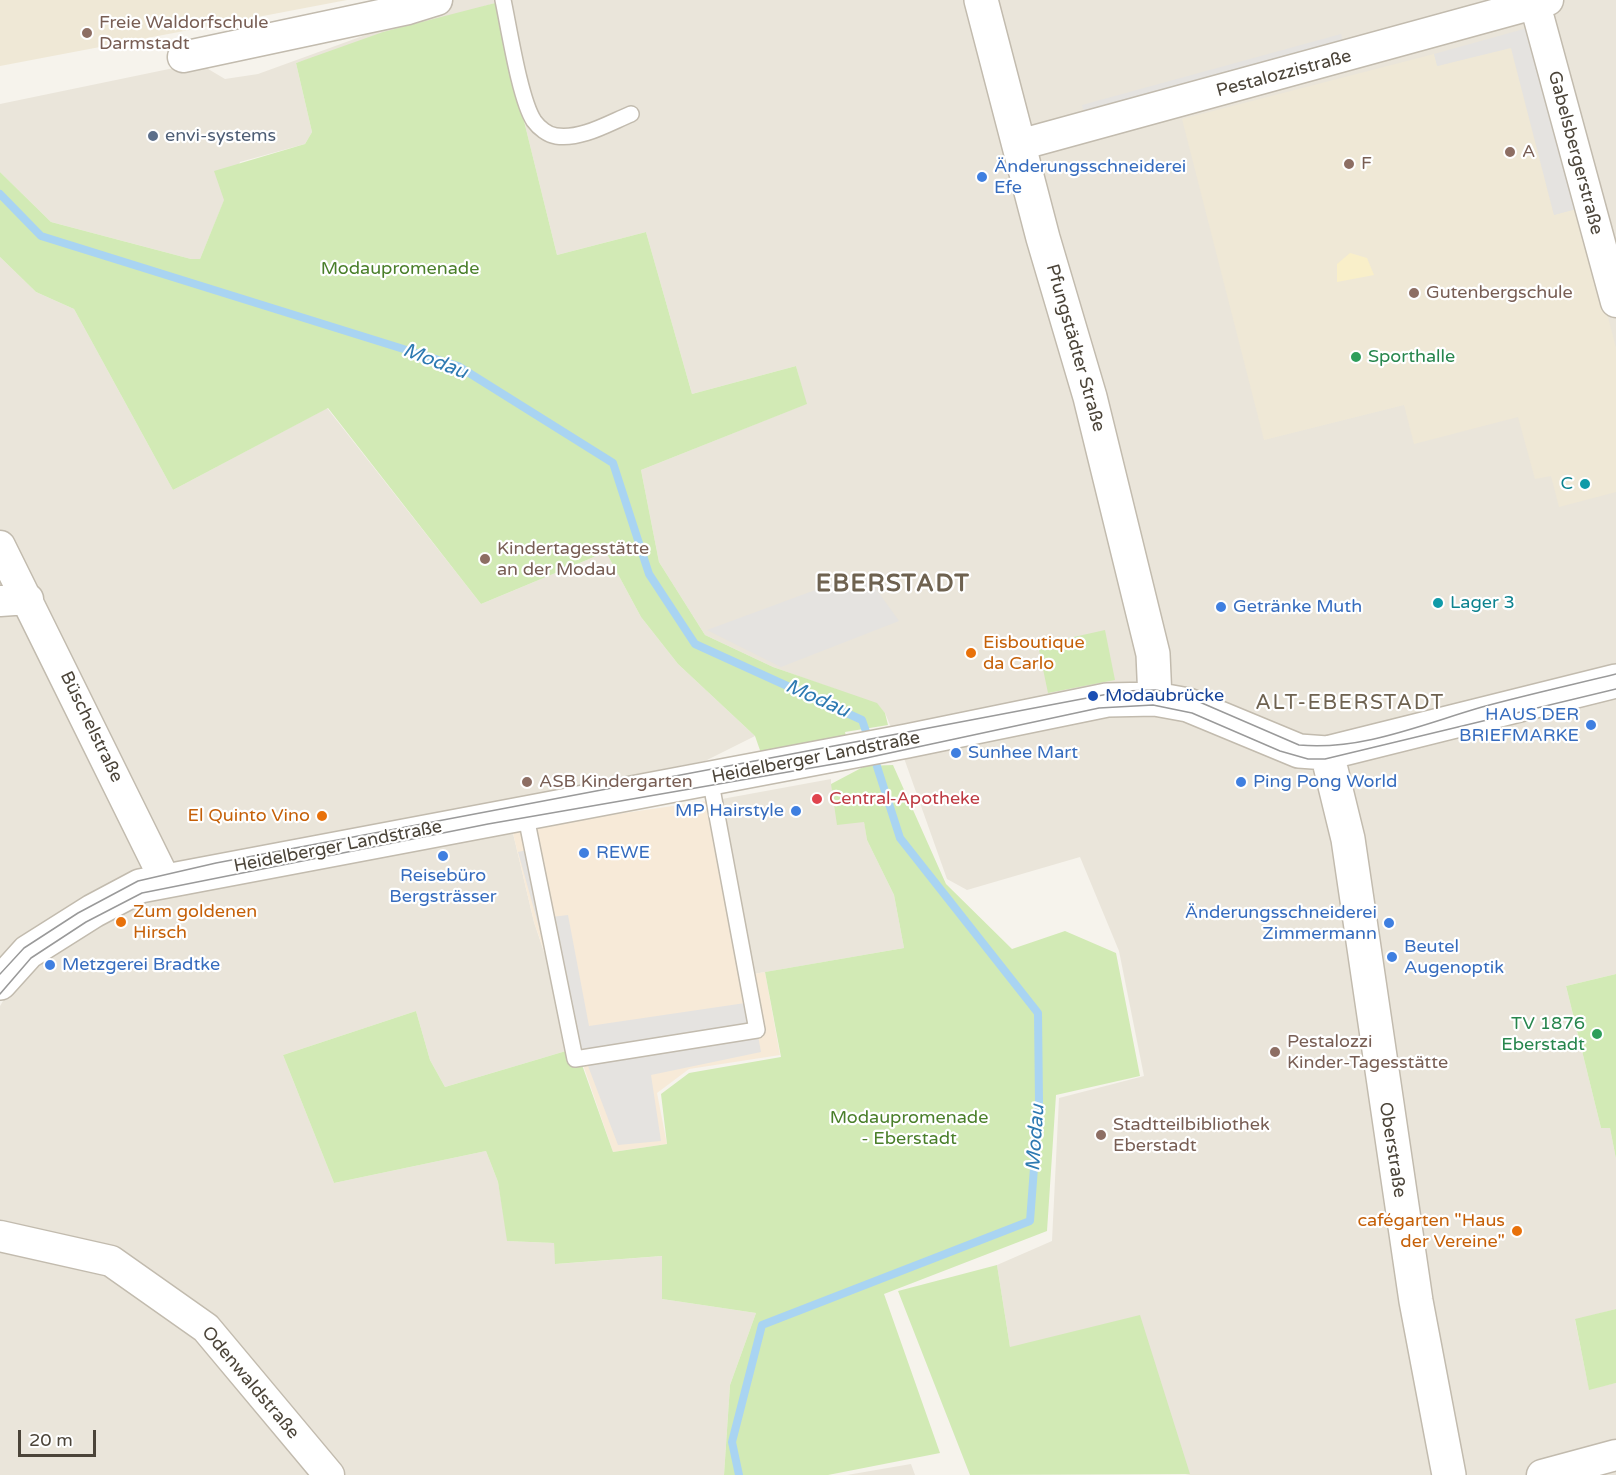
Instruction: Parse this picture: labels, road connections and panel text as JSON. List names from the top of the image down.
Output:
{
  "streets": {
    "street": [
      "Pestalozzistraße",
      "Gabelsbergerstraße",
      "Pfungstädter Straße",
      "Büschelstraße",
      "Heidelberger Landstraße",
      "Oberstraße",
      "Odenwaldstraße"
    ]
  },
  "crossings": [
    ["Pestalozzistraße", "Gabelsbergerstraße"],
    ["Pestalozzistraße", "Pfungstädter Straße"],
    ["Pfungstädter Straße", "Heidelberger Landstraße"],
    ["Büschelstraße", "Heidelberger Landstraße"],
    ["Heidelberger Landstraße", "Oberstraße"]
  ],
  "districts": ["EBERSTADT", "ALT-EBERSTADT"],
  "water": ["Modau"],
  "parks": ["Modaupromenade", "Modaupromenade - Eberstadt"],
  "places": [
    "Freie Waldorfschule Darmstadt",
    "envi-systems",
    "A",
    "F",
    "Änderungsschneiderei Efe",
    "Gutenbergschule",
    "Sporthalle",
    "C",
    "Kindertagesstätte an der Modau",
    "Lager 3",
    "Getränke Muth",
    "Eisboutique da Carlo",
    "Modaubrücke",
    "HAUS DER BRIEFMARKE",
    "Sunhee Mart",
    "ASB Kindergarten",
    "Ping Pong World",
    "Central-Apotheke",
    "MP Hairstyle",
    "El Quinto Vino",
    "REWE",
    "Reisebüro Bergsträsser",
    "Zum goldenen Hirsch",
    "Änderungsschneiderei Zimmermann",
    "Beutel Augenoptik",
    "Metzgerei Bradtke",
    "TV 1876 Eberstadt",
    "Pestalozzi Kinder-Tagesstätte",
    "Stadtteilbibliothek Eberstadt",
    "cafégarten \"Haus der Vereine\""
  ],
  "scale_bar": "20 m"
}
